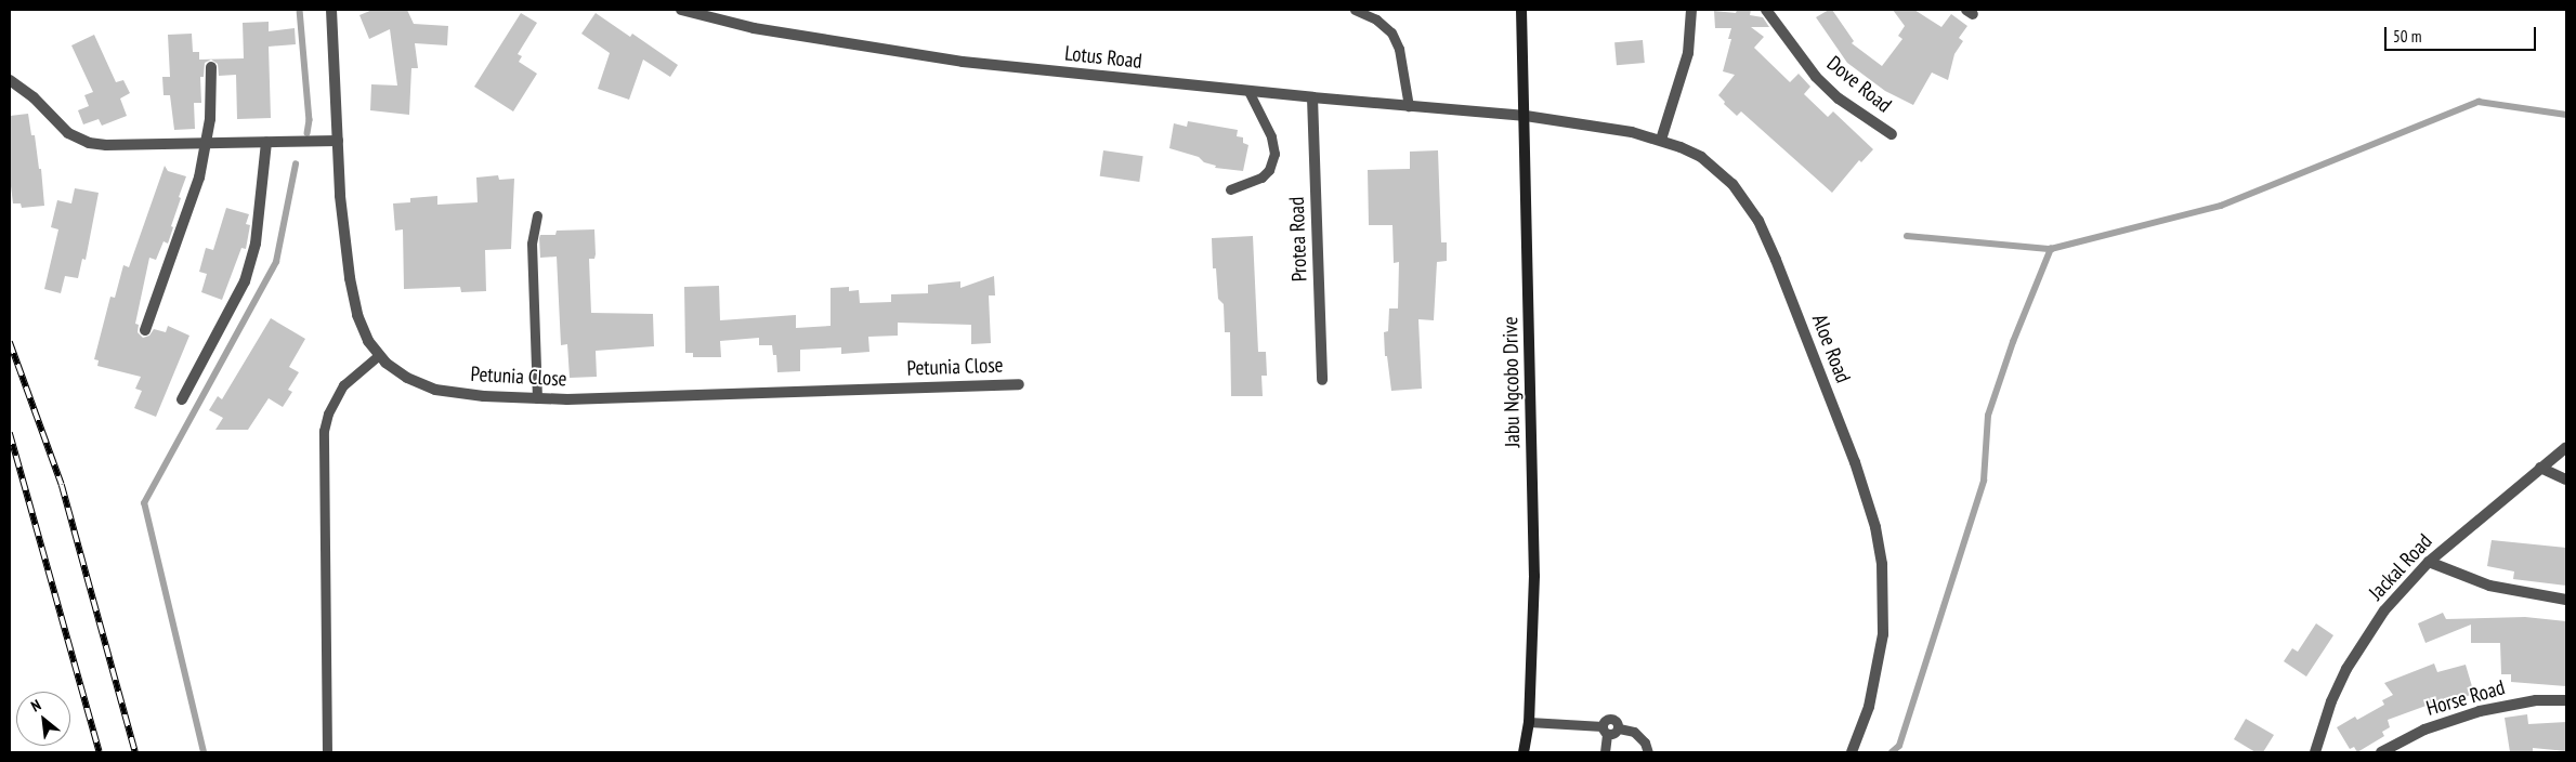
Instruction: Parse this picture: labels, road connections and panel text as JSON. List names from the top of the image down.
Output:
{
  "streets": {
    "main road": ["Jabu Ngcobo Drive"],
    "street": [
      "Lotus Road",
      "Dove Road",
      "Protea Road",
      "Aloe Road",
      "Petunia Close",
      "Jackal Road",
      "Horse Road"
    ]
  },
  "crossings": [
    ["Lotus Road", "Protea Road"],
    ["Lotus Road", "Aloe Road"],
    ["Lotus Road", "Jabu Ngcobo Drive"],
    ["Aloe Road", "Jabu Ngcobo Drive"]
  ],
  "scale_bar": "50 m",
  "north": "top left"
}
